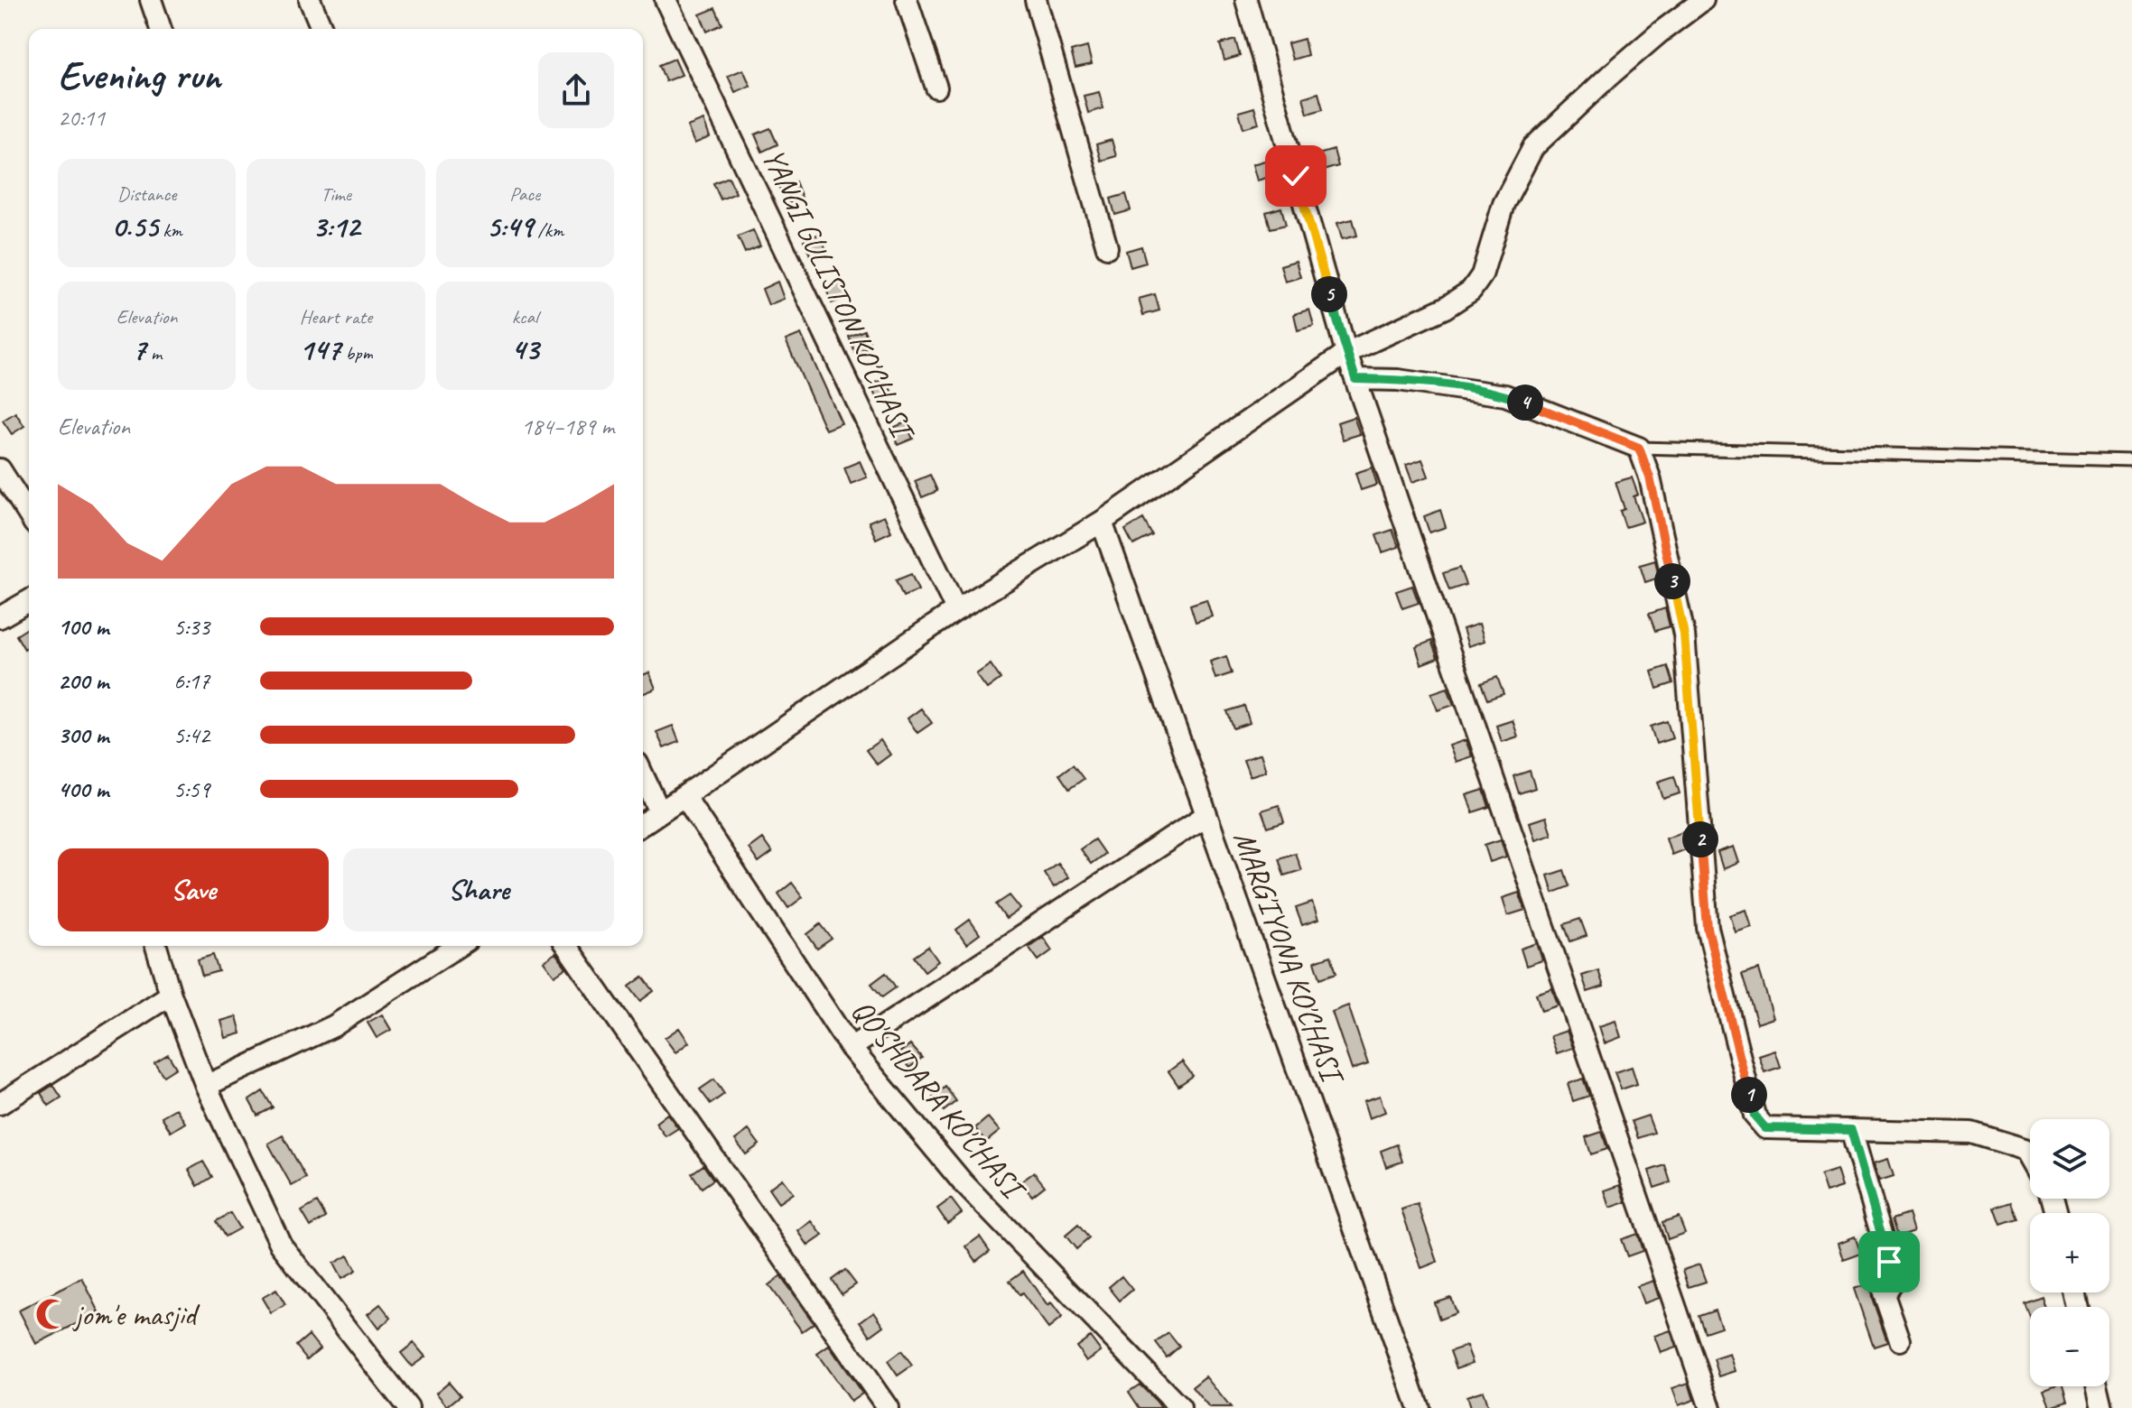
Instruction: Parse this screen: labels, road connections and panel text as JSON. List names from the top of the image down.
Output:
{
  "streets": {
    "street": ["YANGI GULISTON KO'CHASI", "MARG'IYONA KO'CHASI", "QO'SHDARA KO'CHASI"]
  },
  "places": {
    "mosque": ["jom'e masjid"]
  },
  "page": {
    "heading": ["Evening run", "20:11"],
    "stats": [
      ["Distance", "0.55 km"],
      ["Time", "3:12"],
      ["Pace", "5:49 /km"],
      ["Elevation", "7 m"],
      ["Heart rate", "147 bpm"],
      ["kcal", "43"]
    ],
    "pins": [
      "5",
      "4",
      "3",
      "2",
      "1"
    ],
    "chart": ["Elevation", "184–189 m"],
    "list": [
      {
        "name": "100 m",
        "note": "5:33"
      },
      {
        "name": "200 m",
        "note": "6:17"
      },
      {
        "name": "300 m",
        "note": "5:42"
      },
      {
        "name": "400 m",
        "note": "5:59"
      }
    ],
    "buttons": ["Save", "Share"],
    "map_buttons": ["+", "−"]
  }
}
